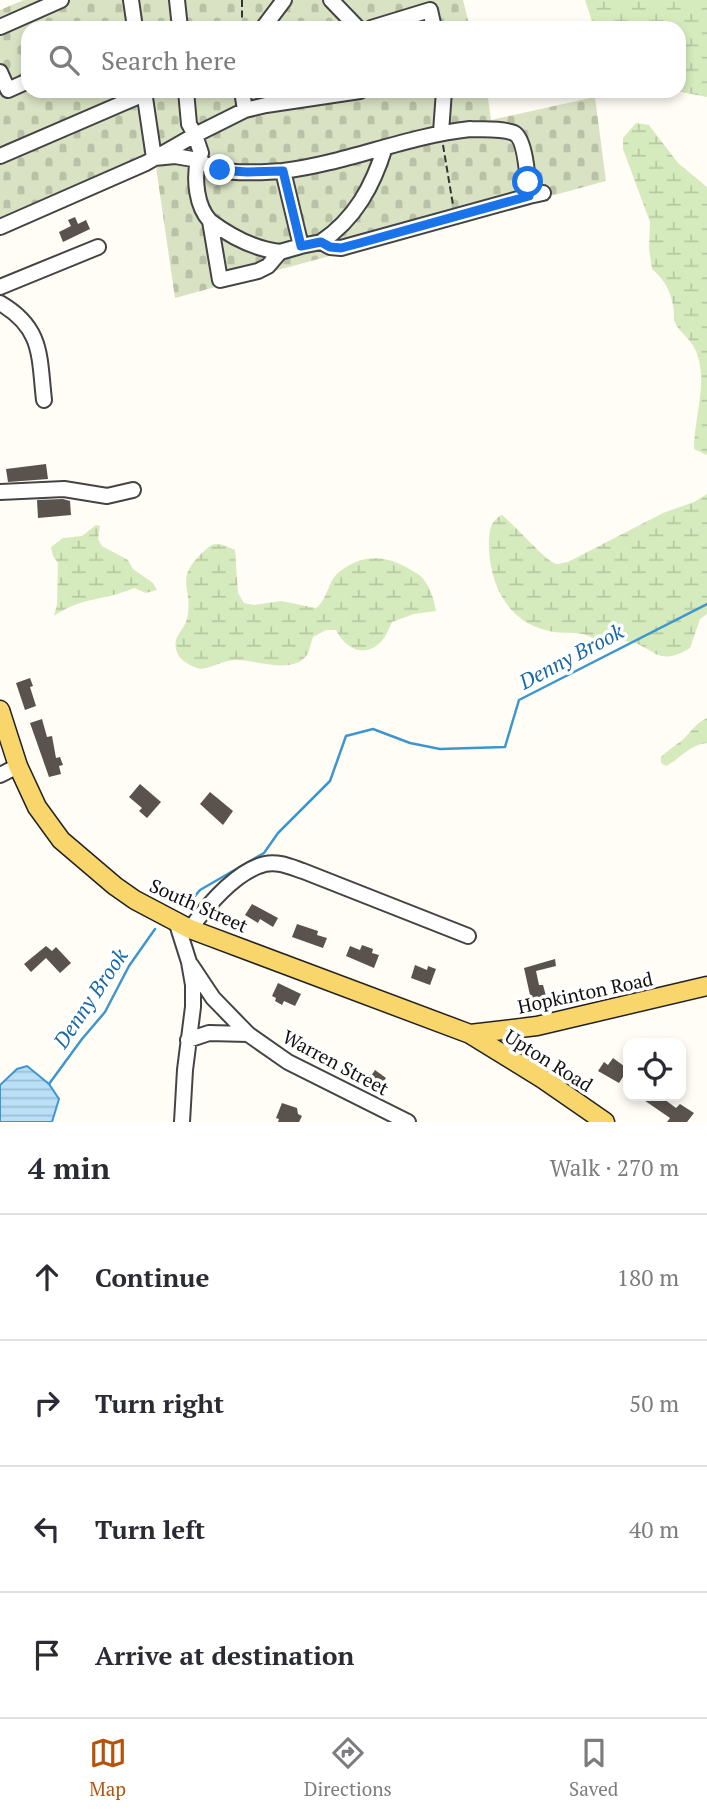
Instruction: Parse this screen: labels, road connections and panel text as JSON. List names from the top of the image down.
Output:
{
  "streets": {
    "main road": ["South Street", "Hopkinton Road", "Upton Road"],
    "street": ["Warren Street"]
  },
  "crossings": [
    ["South Street", "Hopkinton Road"],
    ["South Street", "Upton Road"],
    ["Hopkinton Road", "Upton Road"]
  ],
  "water": ["Denny Brook"],
  "page": {
    "search": "Search here",
    "heading": ["4 min", "Walk · 270 m"],
    "list": [
      ["Continue", "180 m"],
      ["Turn right", "50 m"],
      ["Turn left", "40 m"],
      "Arrive at destination"
    ],
    "nav": ["Map", "Directions", "Saved"]
  }
}
